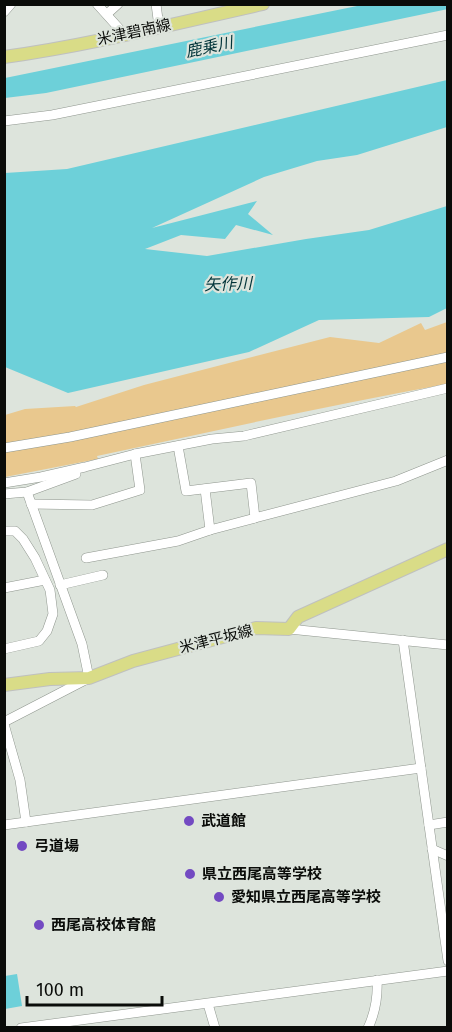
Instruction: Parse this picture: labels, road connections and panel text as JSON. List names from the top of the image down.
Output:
{
  "streets": {
    "main road": ["米津碧南線", "米津平坂線"]
  },
  "water": ["鹿乗川", "矢作川"],
  "places": [
    "武道館",
    "弓道場",
    "県立西尾高等学校",
    "愛知県立西尾高等学校",
    "西尾高校体育館"
  ],
  "scale_bar": "100 m"
}
